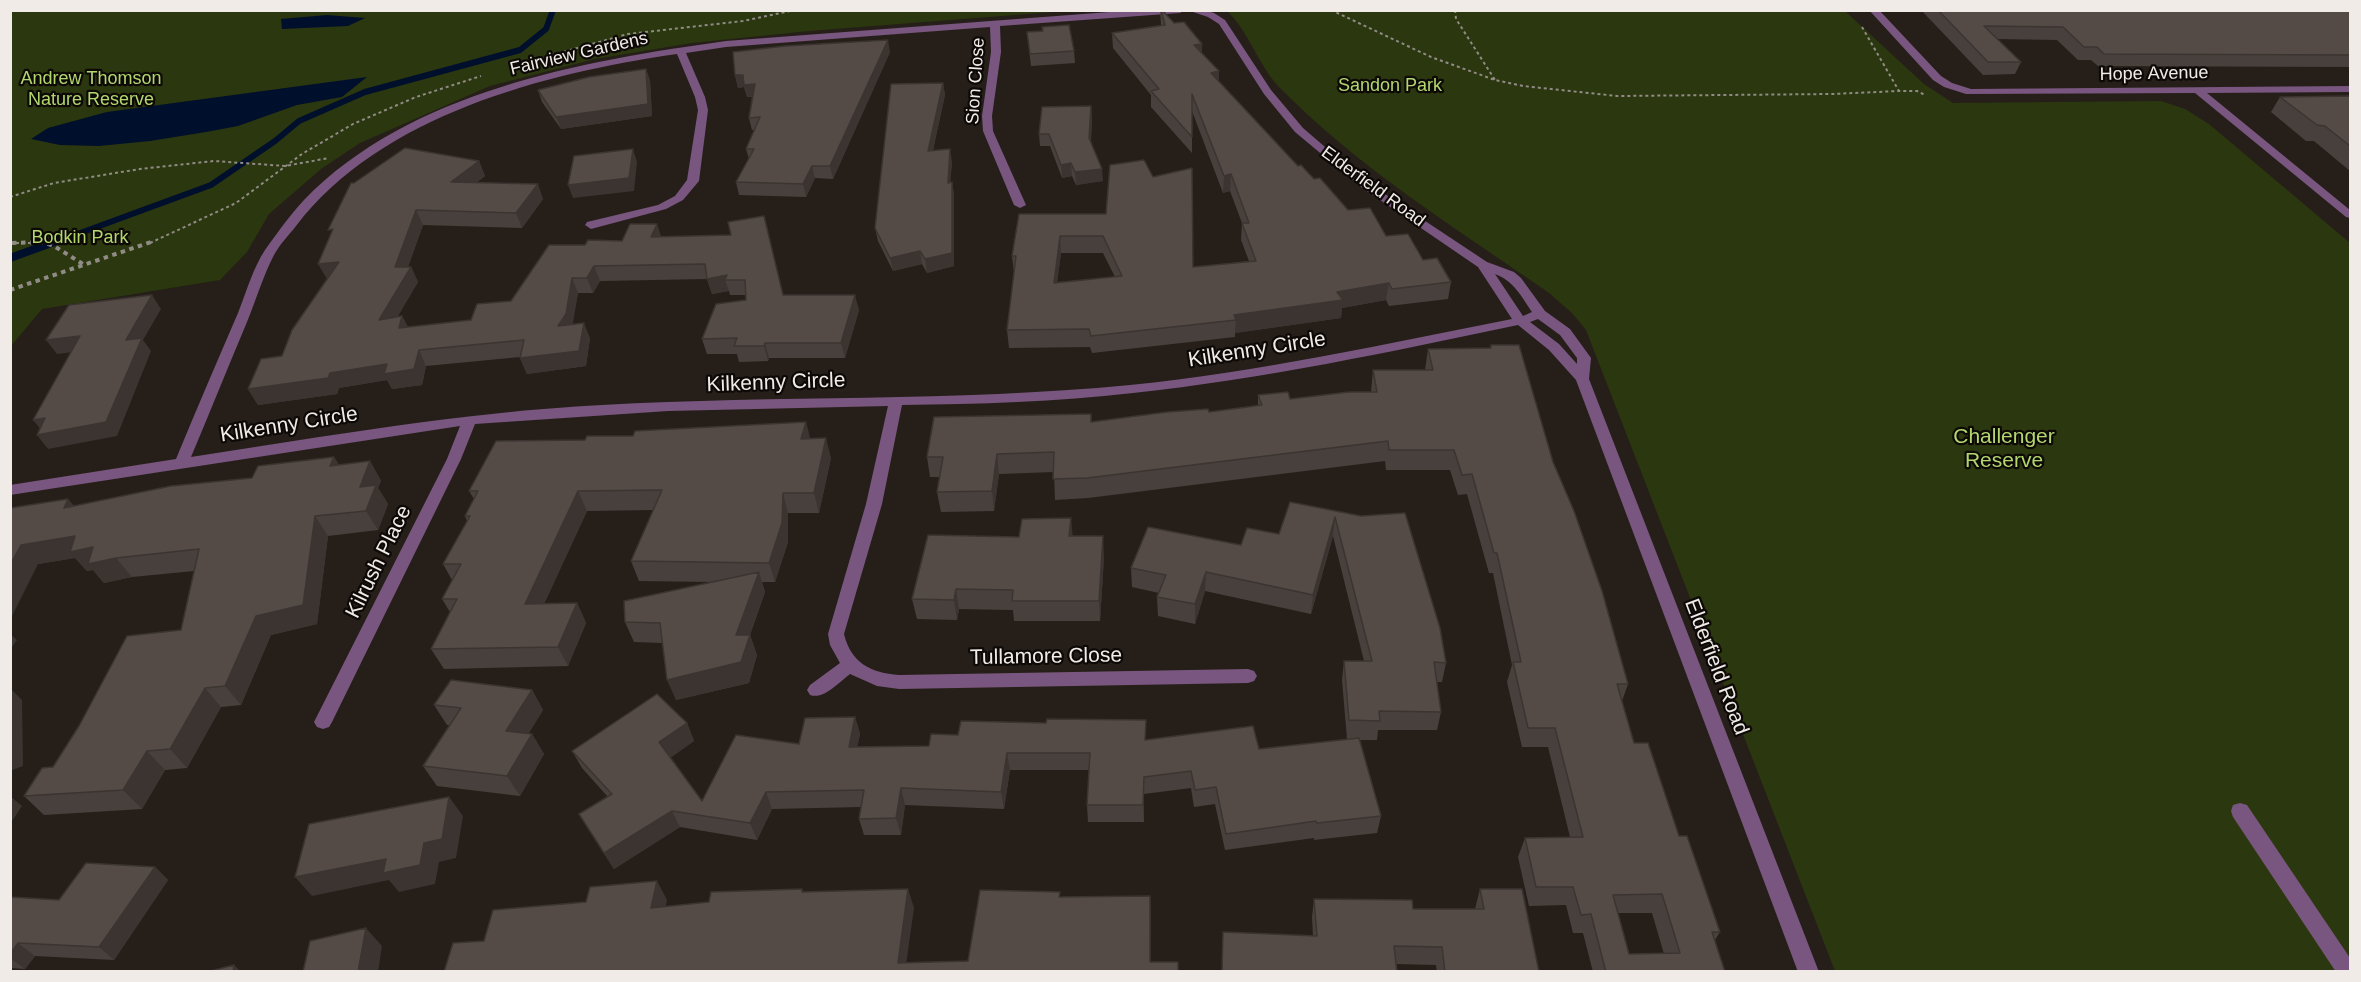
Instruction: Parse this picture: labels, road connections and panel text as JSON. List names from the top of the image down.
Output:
{
  "streets": {
    "street": [
      "Fairview Gardens",
      "Hope Avenue",
      "Sion Close",
      "Elderfield Road",
      "Kilkenny Circle",
      "Kilrush Place",
      "Tullamore Close"
    ]
  },
  "crossings": [
    ["Fairview Gardens", "Sion Close"],
    ["Fairview Gardens", "Kilkenny Circle"],
    ["Elderfield Road", "Kilkenny Circle"],
    ["Kilkenny Circle", "Kilrush Place"]
  ],
  "parks": [
    "Andrew Thomson Nature Reserve",
    "Sandon Park",
    "Bodkin Park",
    "Challenger Reserve"
  ]
}
